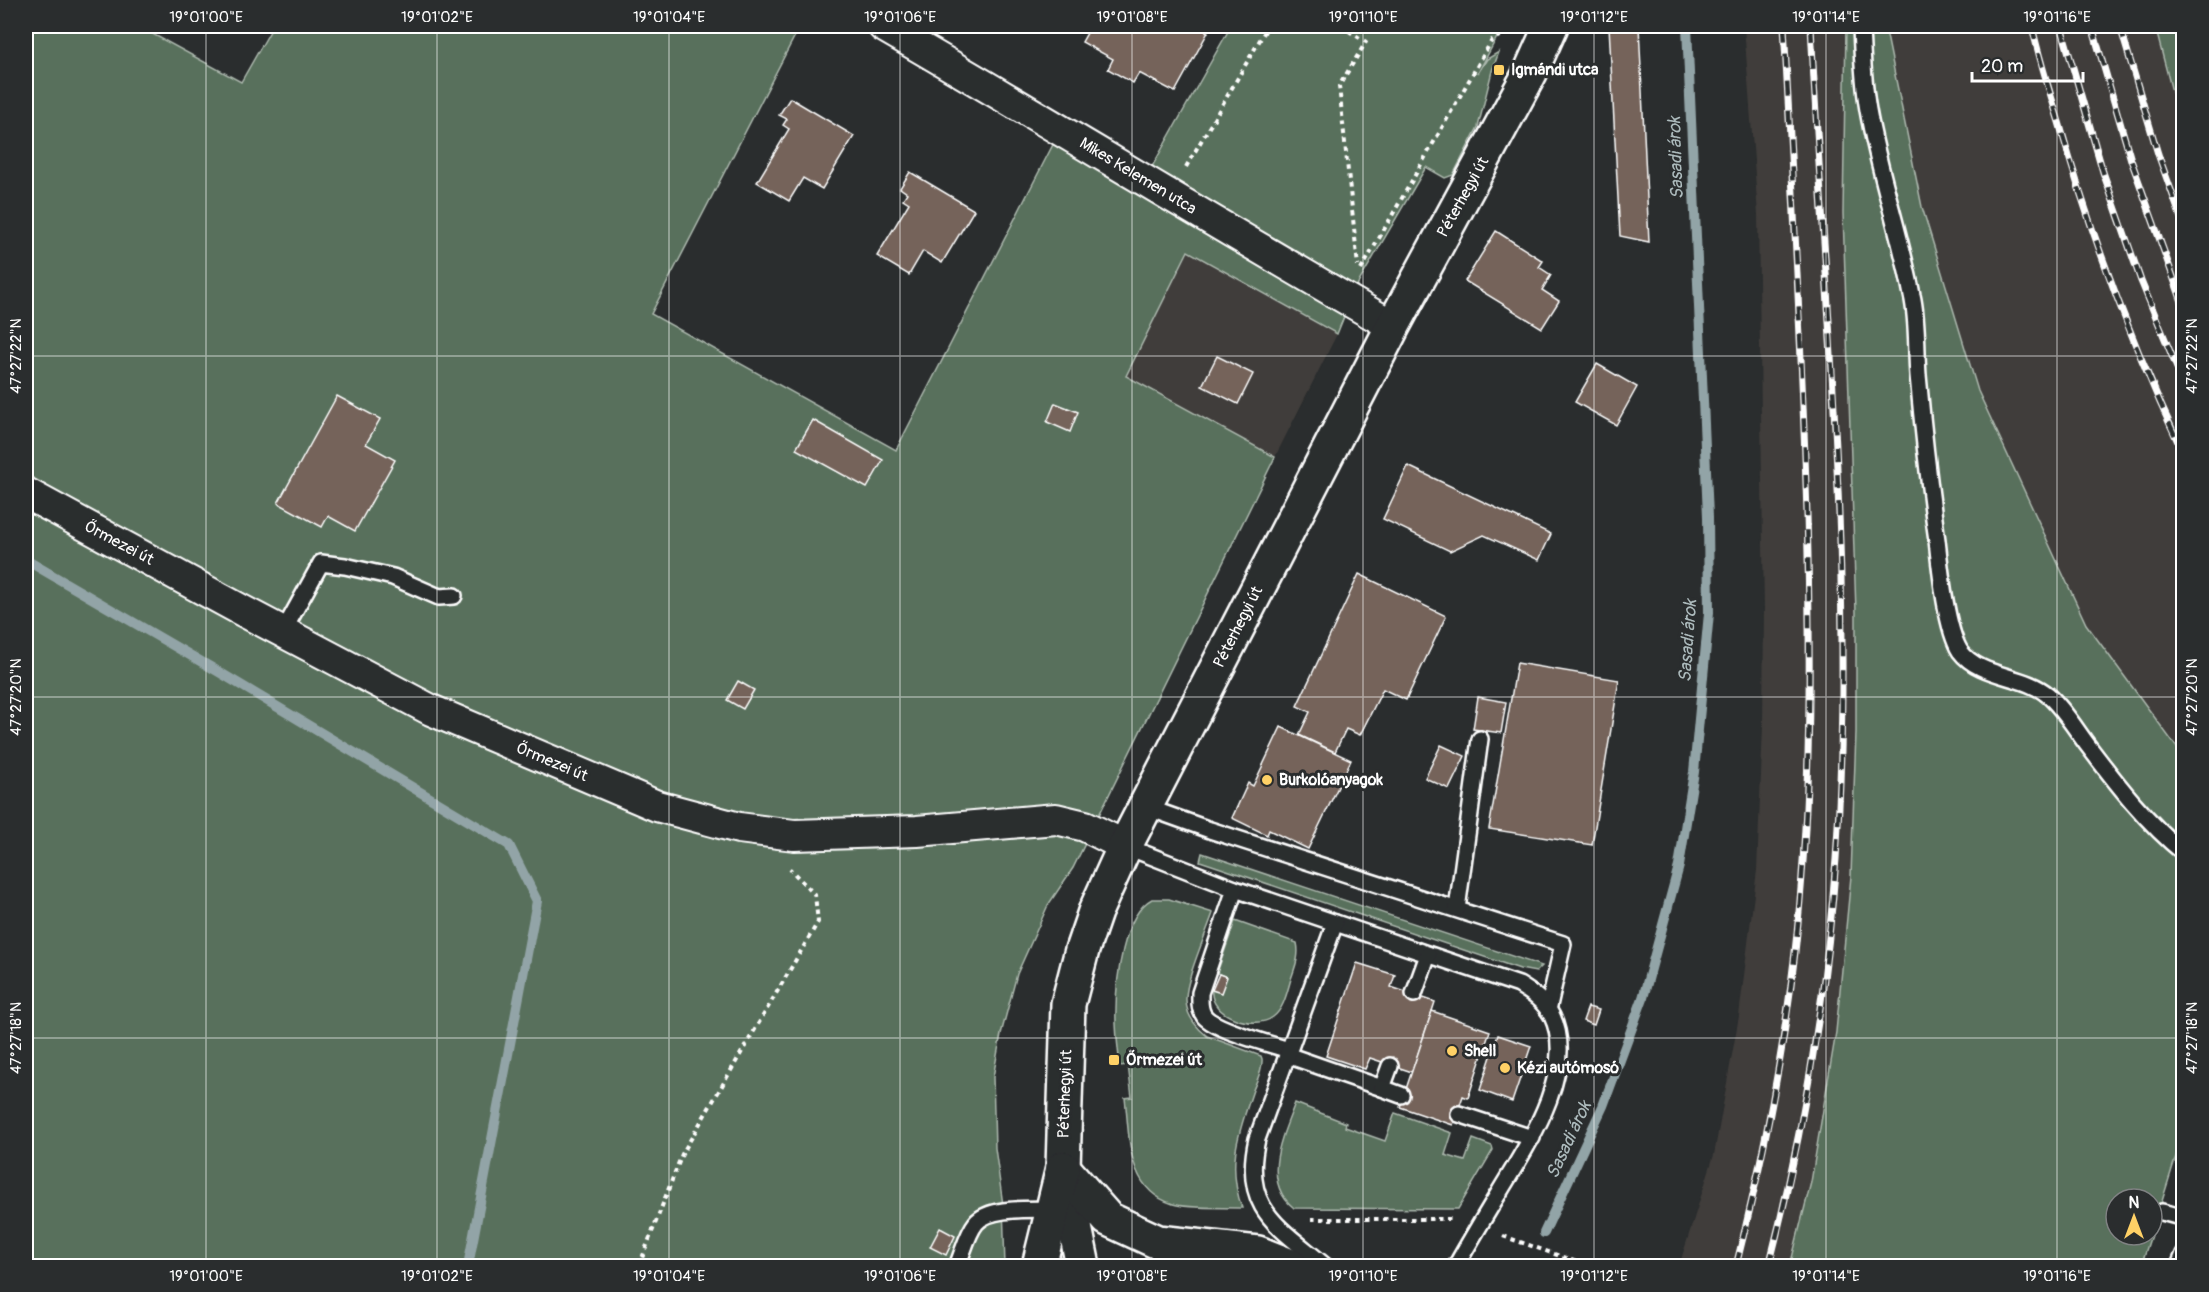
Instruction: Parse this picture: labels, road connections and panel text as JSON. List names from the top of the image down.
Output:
{
  "streets": {
    "street": ["Mikes Kelemen utca", "Péterhegyi út", "Őrmezei út"]
  },
  "crossings": [
    ["Mikes Kelemen utca", "Péterhegyi út"],
    ["Péterhegyi út", "Őrmezei út"]
  ],
  "water": ["Sasadi árok"],
  "places": {
    "transit": ["Igmándi utca", "Őrmezei út"],
    "other": ["Burkolóanyagok", "Shell", "Kézi autómosó"]
  },
  "scale_bar": "20 m",
  "north": "top",
  "coordinates": [
    "19°01'00\"E",
    "19°01'02\"E",
    "19°01'04\"E",
    "19°01'06\"E",
    "19°01'08\"E",
    "19°01'10\"E",
    "19°01'12\"E",
    "19°01'14\"E",
    "19°01'16\"E",
    "47°27'22\"N",
    "47°27'20\"N",
    "47°27'18\"N"
  ]
}
